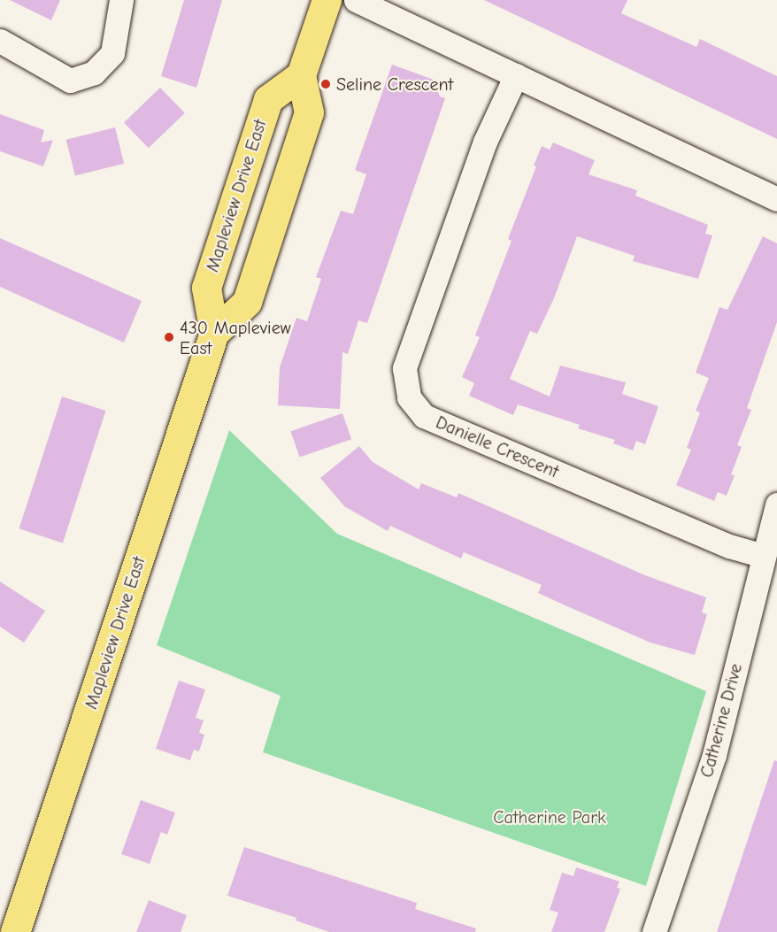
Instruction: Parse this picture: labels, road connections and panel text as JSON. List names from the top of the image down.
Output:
{
  "streets": {
    "main road": ["Mapleview Drive East"],
    "street": ["Danielle Crescent", "Catherine Drive"]
  },
  "crossings": [
    ["Danielle Crescent", "Catherine Drive"]
  ],
  "parks": ["Catherine Park"],
  "places": ["Seline Crescent", "430 Mapleview East"]
}
